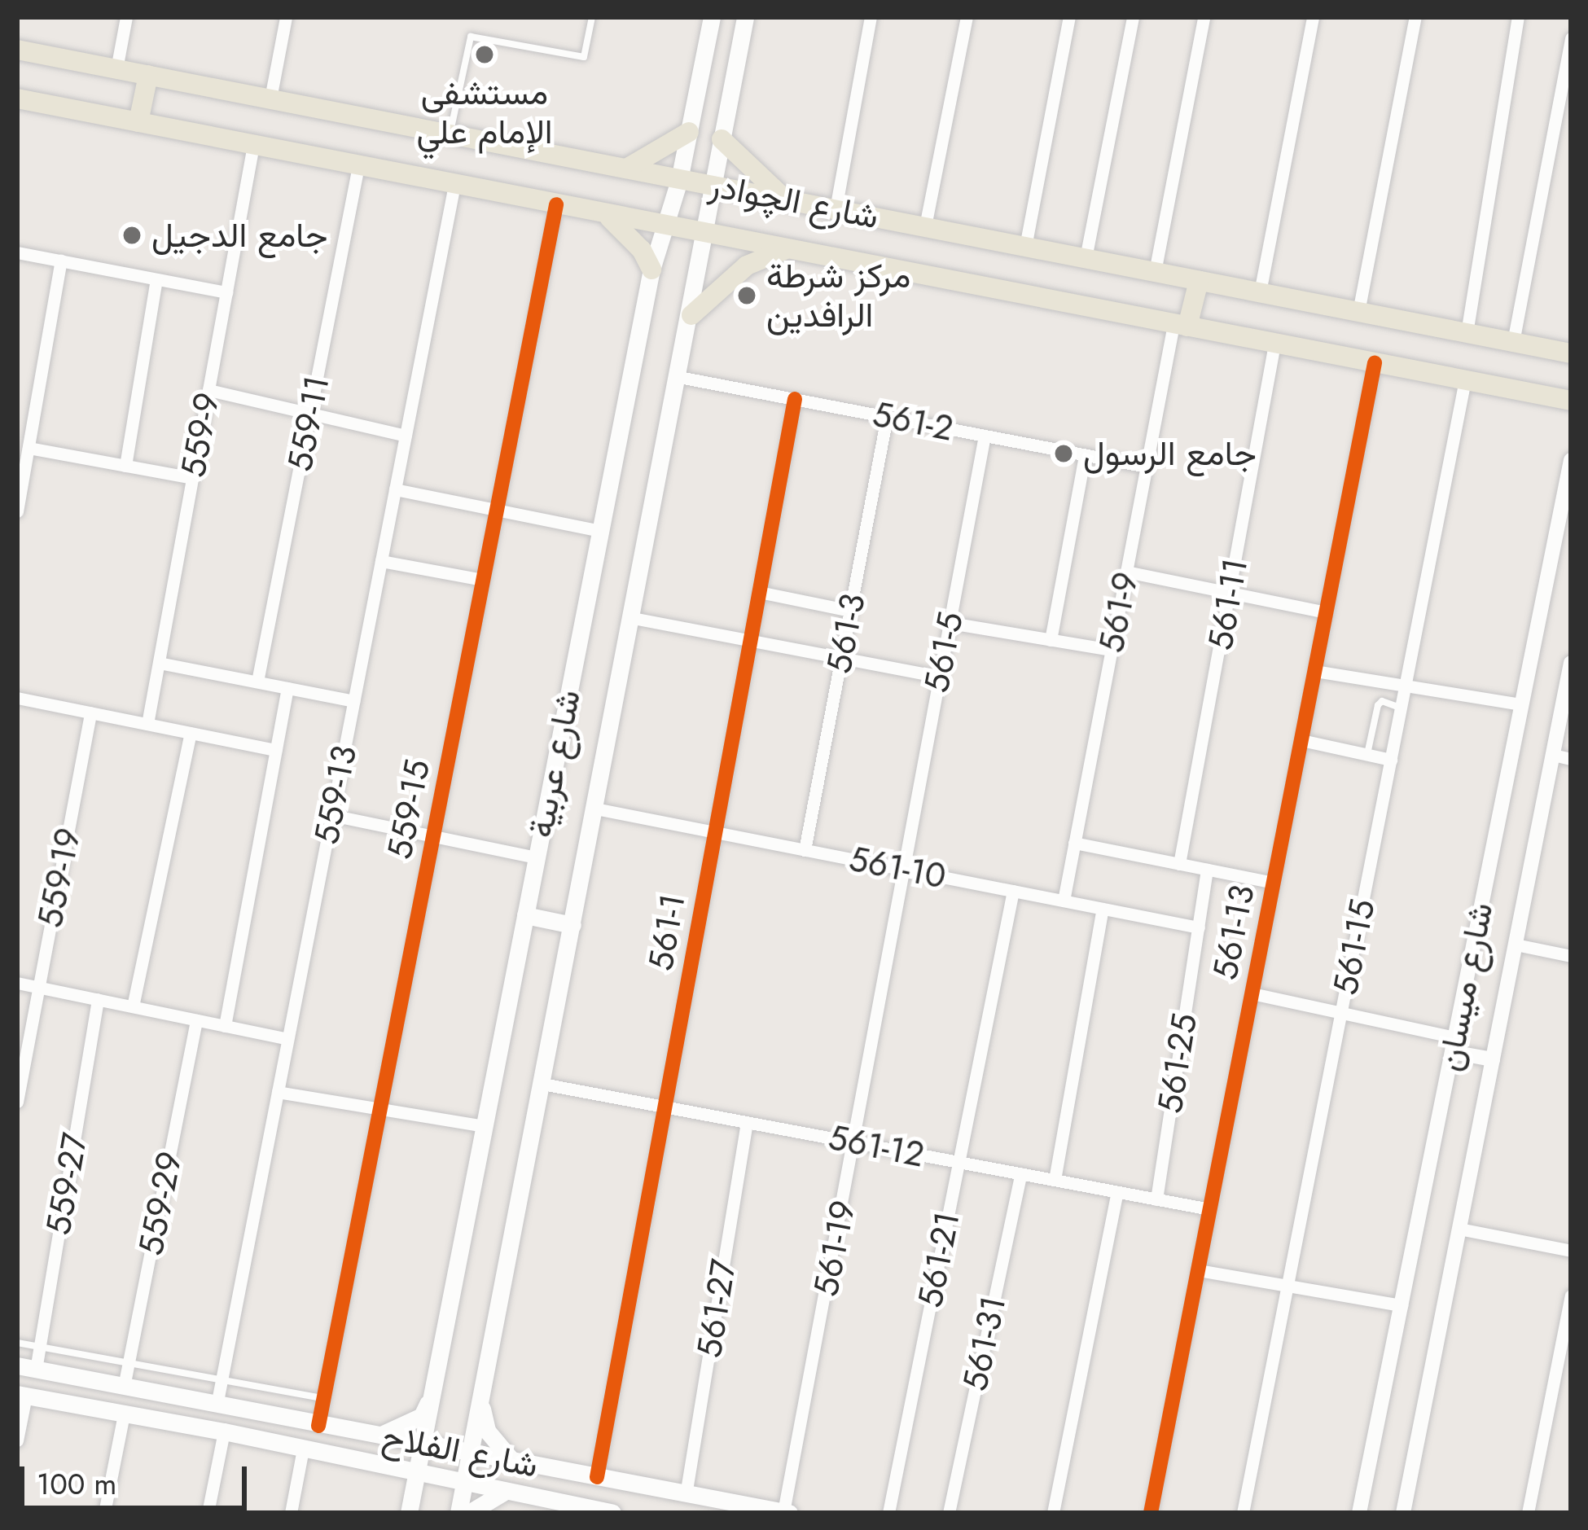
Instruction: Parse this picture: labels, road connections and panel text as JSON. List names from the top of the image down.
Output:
{
  "streets": {
    "main road": ["شارع الچوادر", "شارع عربية", "شارع الفلاح"],
    "street": [
      "561-2",
      "559-11",
      "559-9",
      "561-11",
      "561-9",
      "561-3",
      "561-5",
      "559-13",
      "559-15",
      "561-10",
      "559-19",
      "561-1",
      "561-13",
      "561-15",
      "شارع ميسان",
      "561-25",
      "561-12",
      "559-27",
      "559-29",
      "561-19",
      "561-21",
      "561-27",
      "561-31"
    ]
  },
  "crossings": [
    ["شارع الچوادر", "559-11"],
    ["شارع الچوادر", "559-9"],
    ["شارع الچوادر", "561-11"],
    ["شارع الچوادر", "561-9"],
    ["شارع الچوادر", "شارع عربية"],
    ["شارع الچوادر", "559-13"],
    ["شارع الچوادر", "559-15"],
    ["شارع الچوادر", "561-13"],
    ["شارع الچوادر", "561-15"],
    ["561-2", "561-9"],
    ["561-2", "561-3"],
    ["561-2", "561-5"],
    ["561-2", "شارع عربية"],
    ["561-2", "561-1"],
    ["561-9", "561-10"],
    ["561-3", "561-10"],
    ["561-5", "561-10"],
    ["561-5", "561-19"],
    ["شارع عربية", "561-10"],
    ["شارع عربية", "561-12"],
    ["شارع عربية", "شارع الفلاح"],
    ["559-13", "شارع الفلاح"],
    ["559-15", "شارع الفلاح"],
    ["561-10", "561-1"],
    ["561-10", "561-25"],
    ["561-10", "561-19"],
    ["561-10", "561-21"],
    ["561-1", "561-12"],
    ["561-1", "شارع الفلاح"],
    ["561-13", "561-12"],
    ["561-25", "561-12"],
    ["561-12", "561-19"],
    ["561-12", "561-21"],
    ["561-12", "561-27"],
    ["561-12", "561-31"],
    ["559-27", "شارع الفلاح"],
    ["559-29", "شارع الفلاح"],
    ["561-19", "شارع الفلاح"],
    ["561-27", "شارع الفلاح"]
  ],
  "places": [
    "مستشفى الإمام علي",
    "جامع الدجيل",
    "مركز شرطة الرافدين",
    "جامع الرسول"
  ],
  "scale_bar": "100 m"
}
